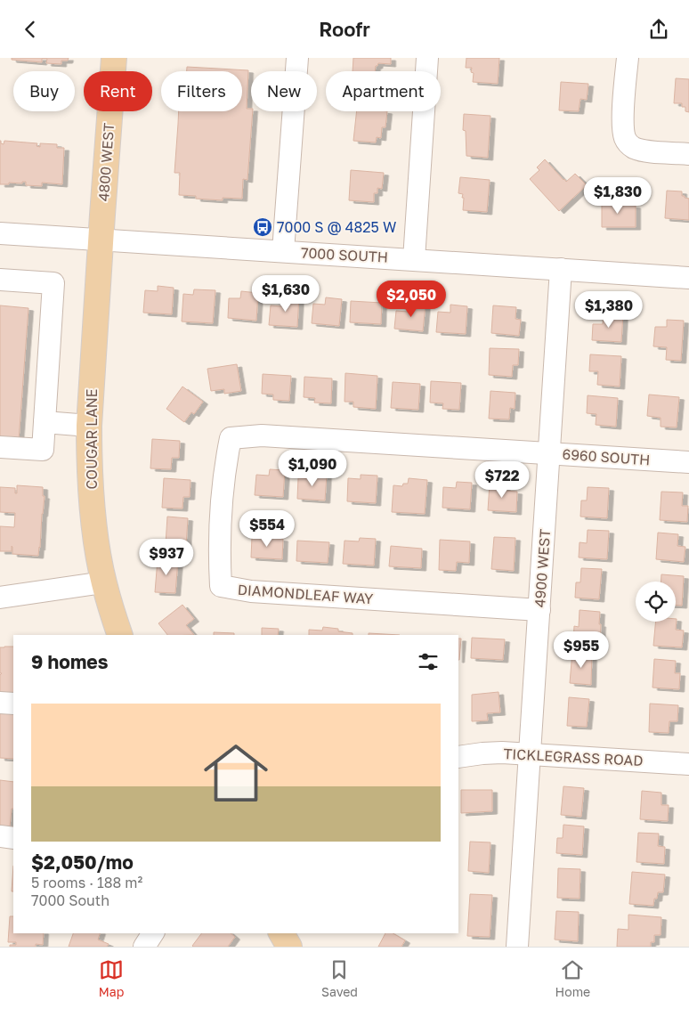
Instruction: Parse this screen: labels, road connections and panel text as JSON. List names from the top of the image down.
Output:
{
  "streets": {
    "main road": ["4800 WEST", "COUGAR LANE"],
    "street": [
      "7000 SOUTH",
      "6960 SOUTH",
      "4900 WEST",
      "DIAMONDLEAF WAY",
      "TICKLEGRASS ROAD"
    ]
  },
  "crossings": [
    ["4800 WEST", "7000 SOUTH"],
    ["4800 WEST", "COUGAR LANE"],
    ["7000 SOUTH", "COUGAR LANE"],
    ["7000 SOUTH", "4900 WEST"],
    ["6960 SOUTH", "4900 WEST"],
    ["6960 SOUTH", "DIAMONDLEAF WAY"],
    ["4900 WEST", "DIAMONDLEAF WAY"],
    ["4900 WEST", "TICKLEGRASS ROAD"]
  ],
  "places": {
    "bus stop": ["7000 S @ 4825 W"]
  },
  "page": {
    "header": "Roofr",
    "chip": [
      "Buy",
      "Rent",
      "Filters",
      "New",
      "Apartment"
    ],
    "price": [
      "$1,830",
      "$1,630",
      "$2,050",
      "$1,380",
      "$1,090",
      "$722",
      "$554",
      "$937",
      "$955"
    ],
    "heading": "9 homes",
    "list": [
      {
        "name": "$2,050/mo",
        "note": "5 rooms · 188 m² · 7000 South"
      }
    ],
    "tabs": ["Map", "Saved", "Home"]
  }
}
